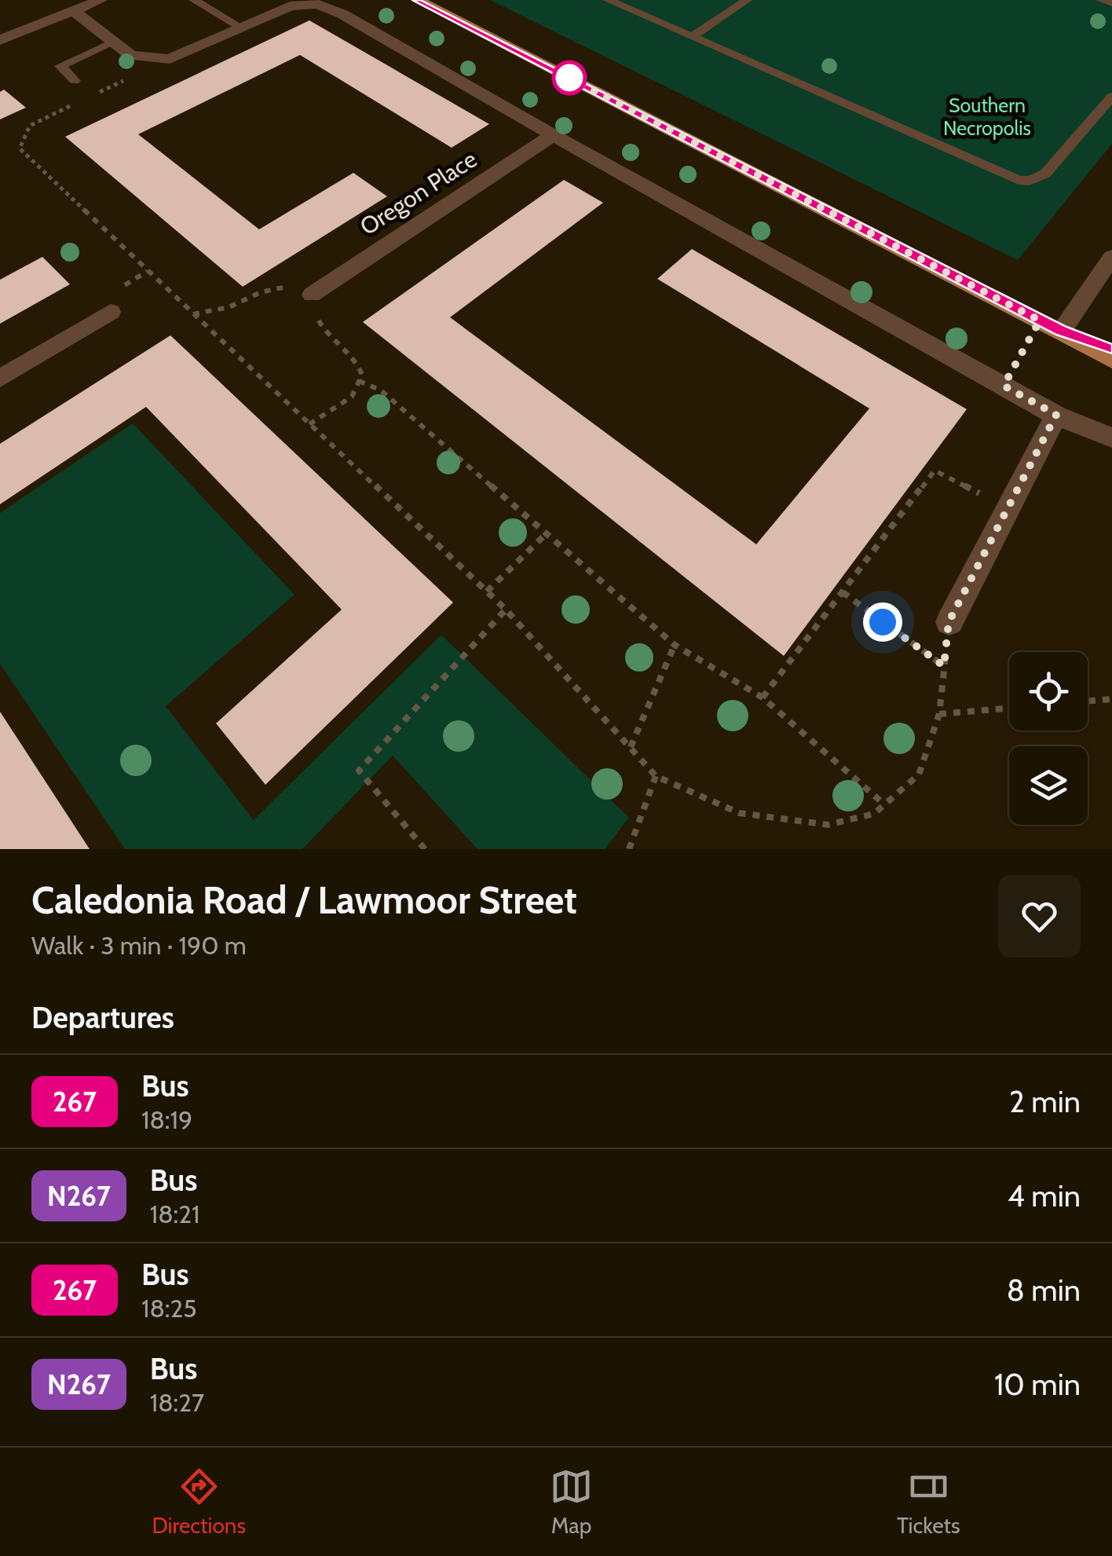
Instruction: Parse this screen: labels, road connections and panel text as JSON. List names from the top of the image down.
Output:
{
  "streets": {
    "street": ["Oregon Place"]
  },
  "parks": ["Southern Necropolis"],
  "lines": ["bus line 267"],
  "page": {
    "heading": [
      ["Caledonia Road / Lawmoor Street", "Walk · 3 min · 190 m"],
      "Departures"
    ],
    "list": [
      {
        "mark": "267",
        "name": "Bus",
        "note": "18:19",
        "value": "2 min"
      },
      {
        "mark": "N267",
        "name": "Bus",
        "note": "18:21",
        "value": "4 min"
      },
      {
        "mark": "267",
        "name": "Bus",
        "note": "18:25",
        "value": "8 min"
      },
      {
        "mark": "N267",
        "name": "Bus",
        "note": "18:27",
        "value": "10 min"
      }
    ],
    "tabs": ["Directions", "Map", "Tickets"]
  }
}
